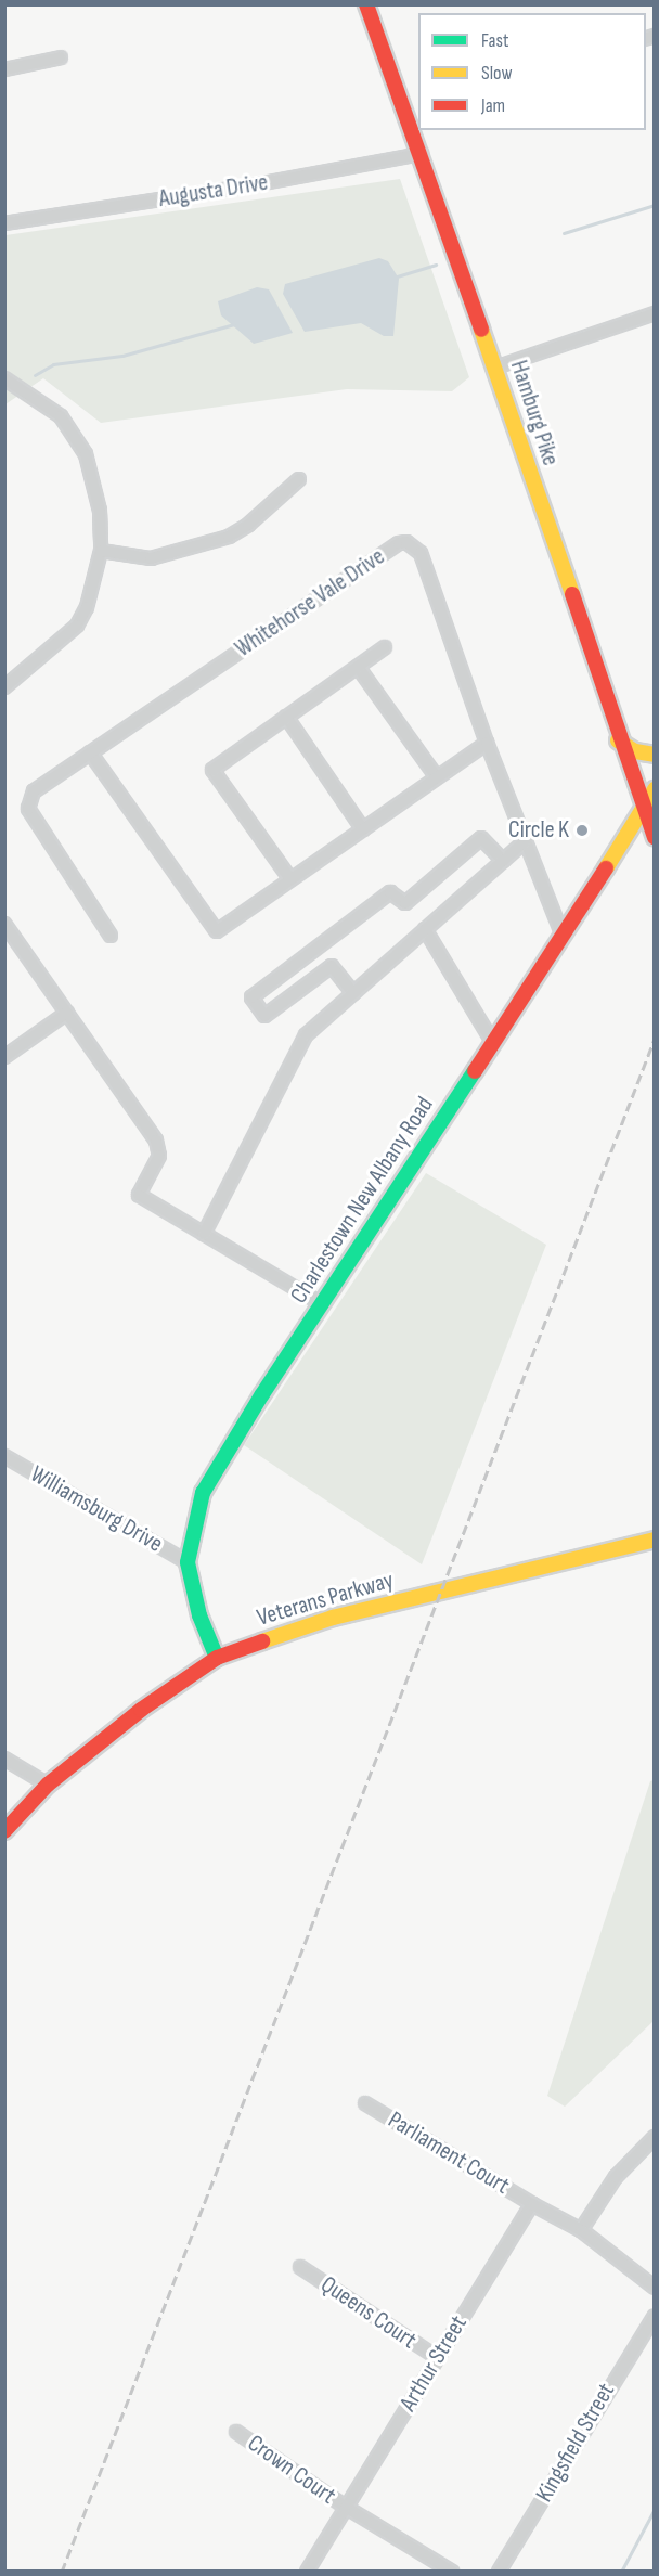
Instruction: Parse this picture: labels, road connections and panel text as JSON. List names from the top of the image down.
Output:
{
  "streets": {
    "main road": ["Hamburg Pike", "Charlestown New Albany Road", "Veterans Parkway"],
    "street": [
      "Augusta Drive",
      "Whitehorse Vale Drive",
      "Williamsburg Drive",
      "Parliament Court",
      "Queens Court",
      "Arthur Street",
      "Kingsfield Street",
      "Crown Court"
    ]
  },
  "crossings": [
    ["Augusta Drive", "Hamburg Pike"],
    ["Hamburg Pike", "Charlestown New Albany Road"],
    ["Whitehorse Vale Drive", "Charlestown New Albany Road"],
    ["Charlestown New Albany Road", "Williamsburg Drive"],
    ["Charlestown New Albany Road", "Veterans Parkway"],
    ["Parliament Court", "Arthur Street"],
    ["Queens Court", "Arthur Street"],
    ["Arthur Street", "Crown Court"]
  ],
  "places": ["Circle K"],
  "legend": ["Fast", "Slow", "Jam"]
}
